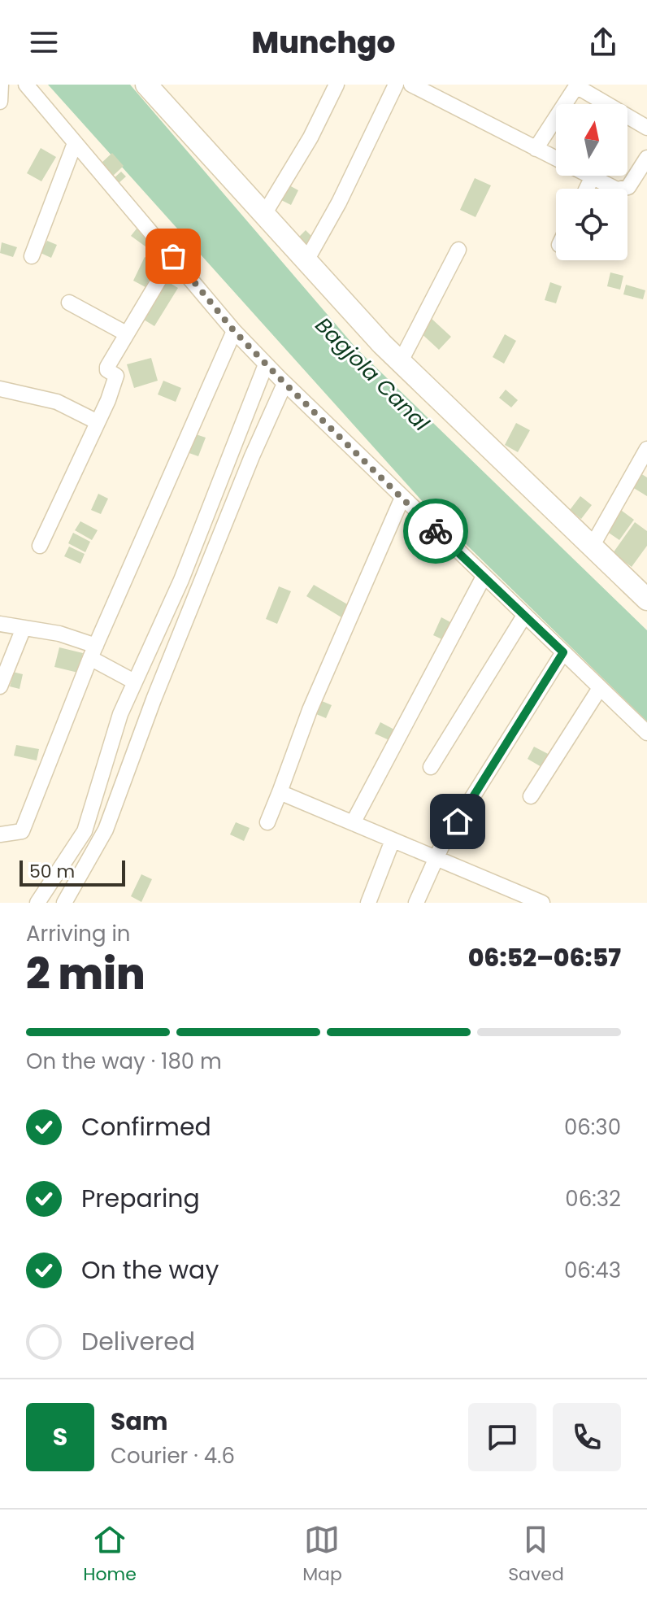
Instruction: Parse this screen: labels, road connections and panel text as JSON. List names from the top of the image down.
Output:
{
  "water": ["Bagjola Canal"],
  "scale_bar": "50 m",
  "north": "top",
  "page": {
    "header": "Munchgo",
    "scale": "50 m",
    "heading": ["2 min", "Arriving in", "06:52–06:57"],
    "panel": ["Sam", "Courier · 4.6"],
    "bar": "On the way · 180 m",
    "list": [
      ["Confirmed", "06:30"],
      ["Preparing", "06:32"],
      ["On the way", "06:43"],
      "Delivered"
    ],
    "round": "S",
    "tabs": ["Home", "Map", "Saved"]
  }
}
